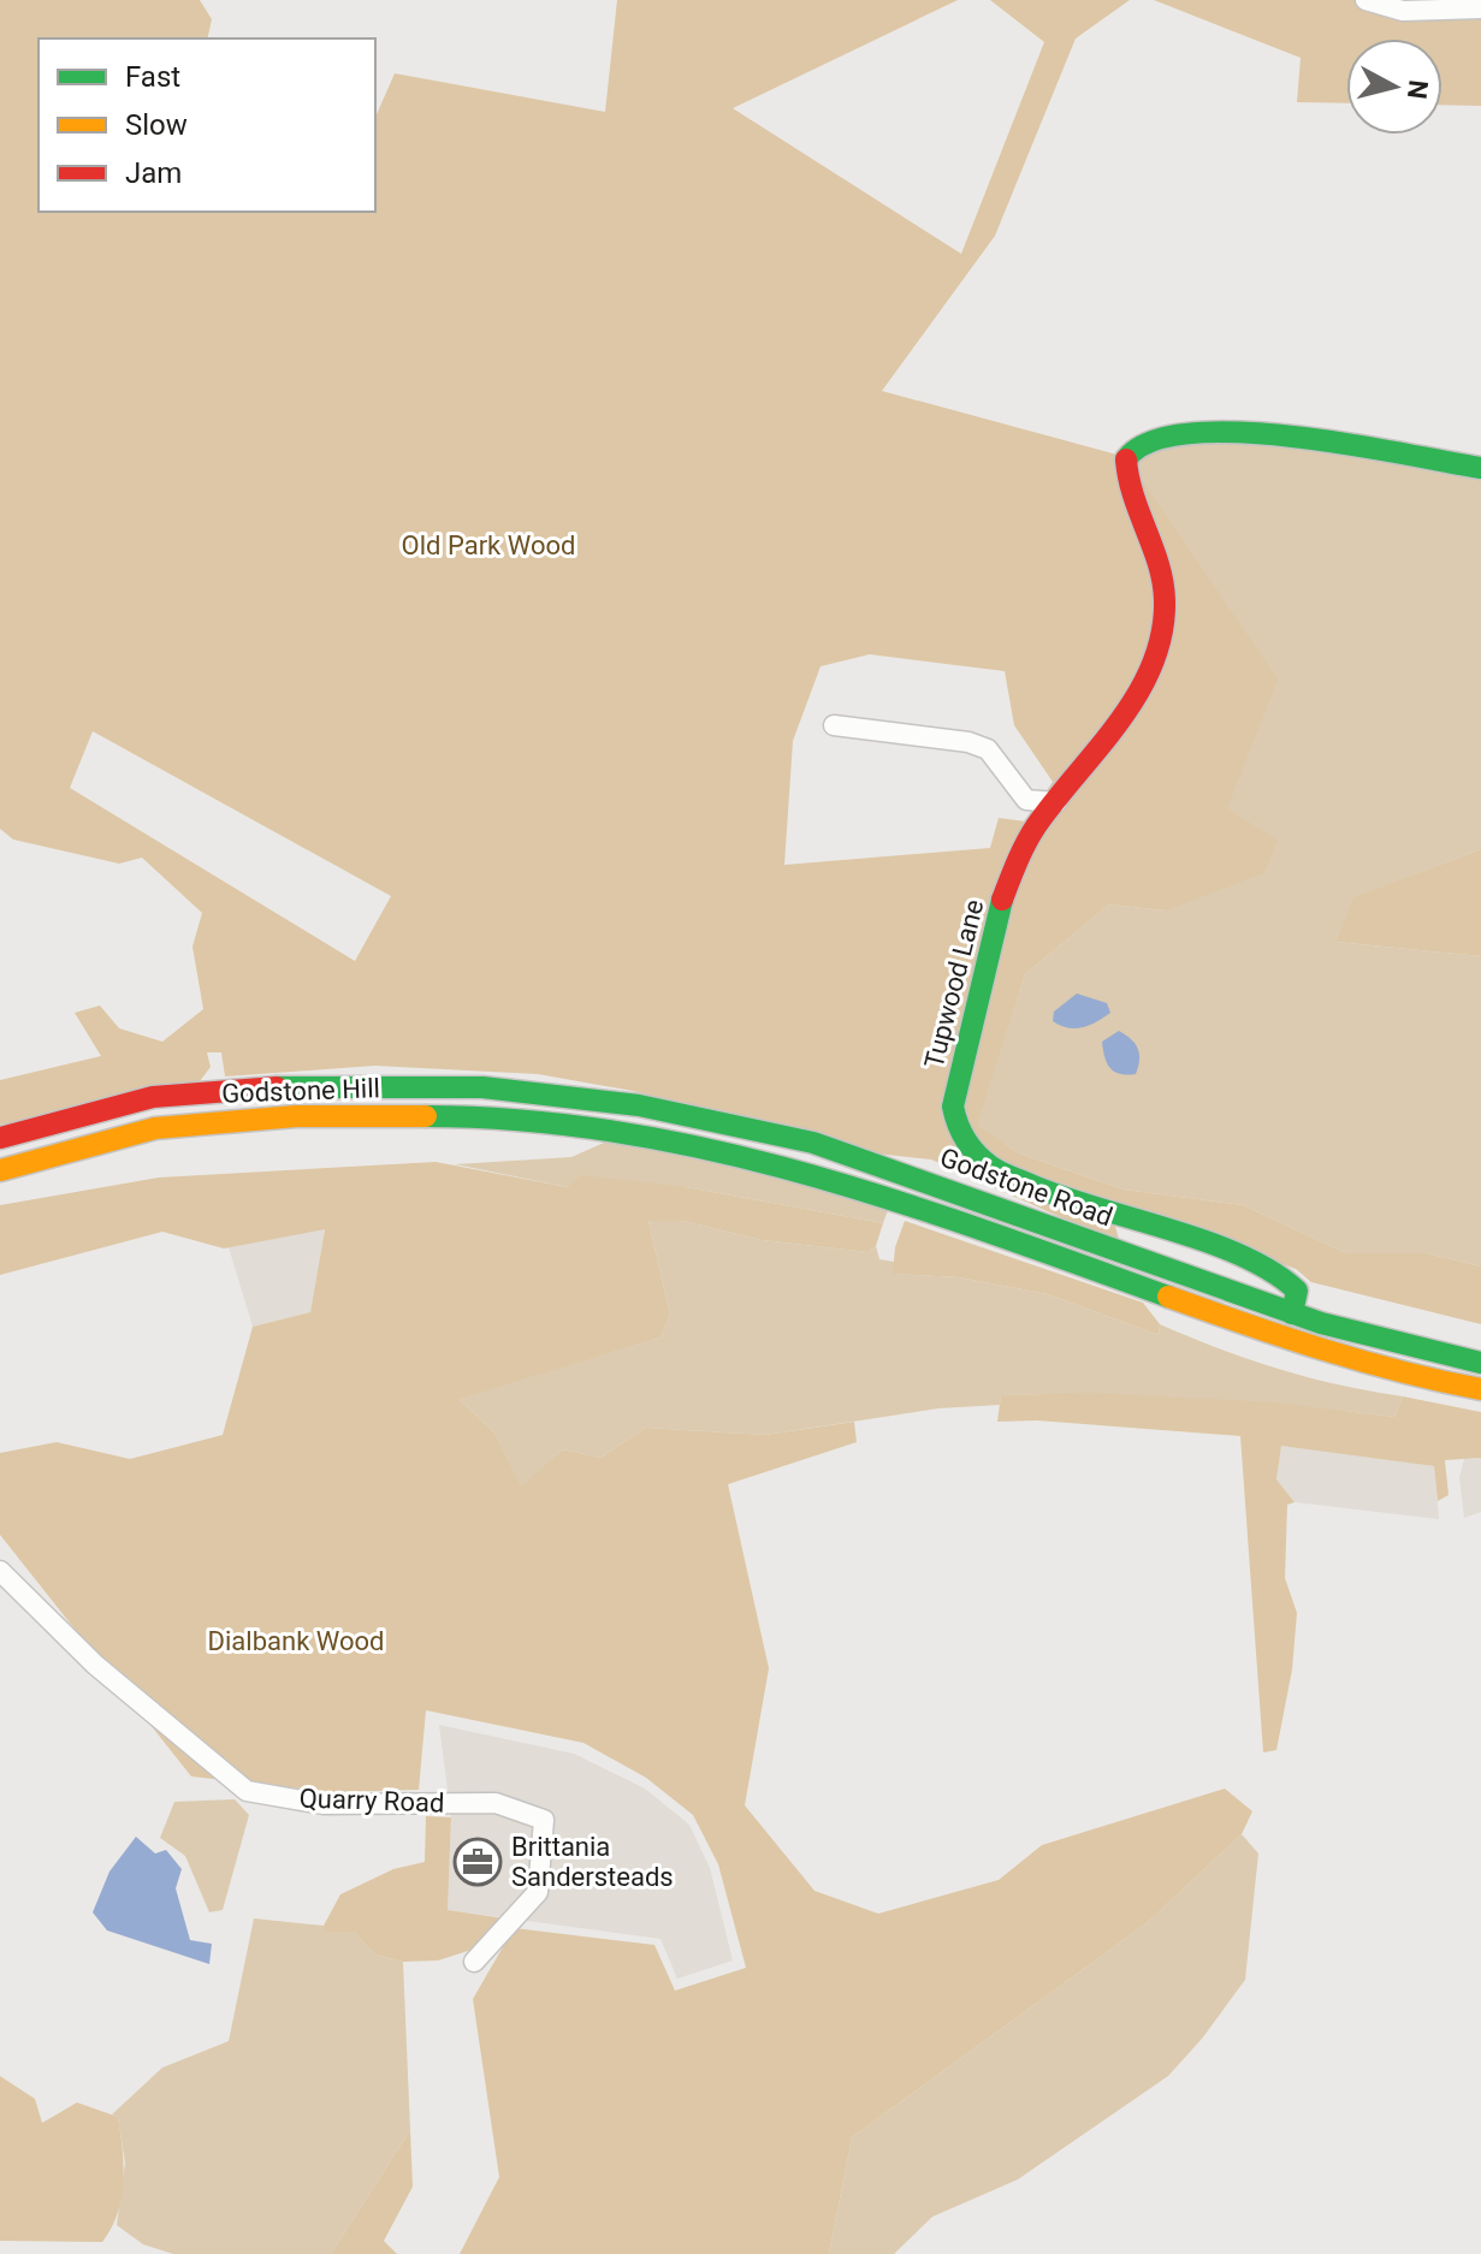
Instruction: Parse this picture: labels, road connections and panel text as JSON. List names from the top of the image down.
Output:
{
  "streets": {
    "main road": ["Tupwood Lane", "Godstone Hill", "Godstone Road"],
    "street": ["Quarry Road"]
  },
  "crossings": [
    ["Tupwood Lane", "Godstone Road"],
    ["Godstone Hill", "Godstone Road"]
  ],
  "parks": ["Old Park Wood", "Dialbank Wood"],
  "places": {
    "office": ["Brittania Sandersteads"]
  },
  "legend": ["Fast", "Slow", "Jam"],
  "north": "right"
}
